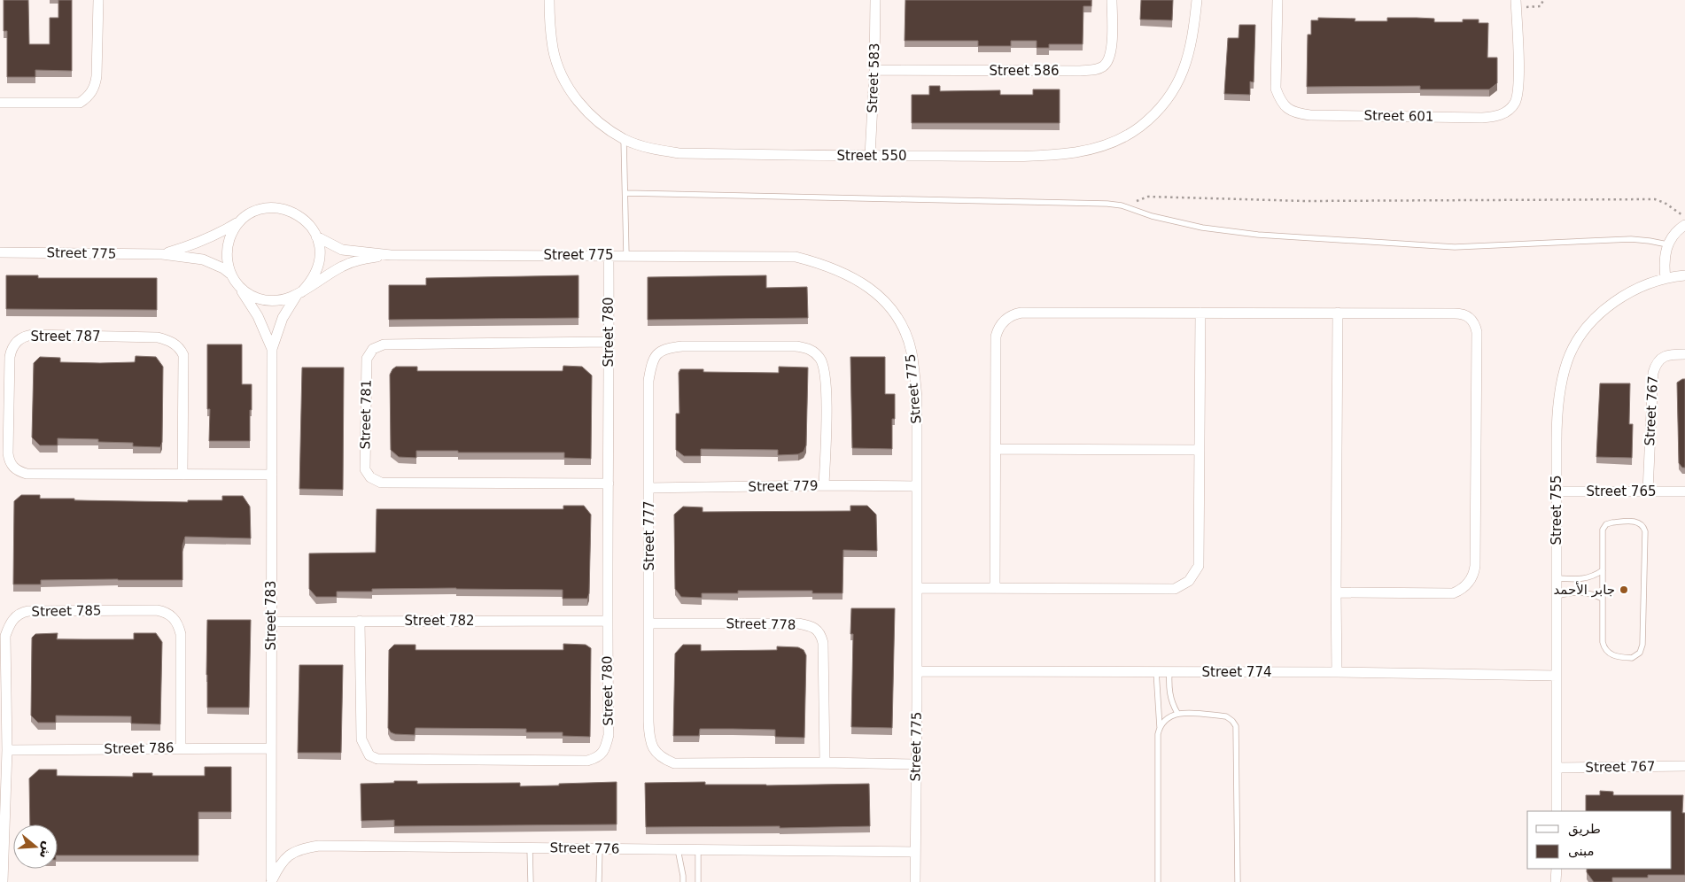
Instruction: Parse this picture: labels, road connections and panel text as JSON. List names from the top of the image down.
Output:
{
  "streets": {
    "street": [
      "Street 586",
      "Street 583",
      "Street 601",
      "Street 550",
      "Street 775",
      "Street 780",
      "Street 787",
      "Street 767",
      "Street 781",
      "Street 779",
      "Street 765",
      "Street 755",
      "Street 777",
      "Street 785",
      "Street 783",
      "Street 782",
      "Street 778",
      "Street 774",
      "Street 786",
      "Street 776"
    ]
  },
  "crossings": [
    ["Street 586", "Street 583"],
    ["Street 583", "Street 550"],
    ["Street 775", "Street 780"],
    ["Street 775", "Street 779"],
    ["Street 775", "Street 777"],
    ["Street 775", "Street 783"],
    ["Street 775", "Street 774"],
    ["Street 775", "Street 776"],
    ["Street 780", "Street 781"],
    ["Street 780", "Street 782"],
    ["Street 787", "Street 783"],
    ["Street 767", "Street 765"],
    ["Street 767", "Street 755"],
    ["Street 779", "Street 777"],
    ["Street 765", "Street 755"],
    ["Street 755", "Street 774"],
    ["Street 777", "Street 778"],
    ["Street 785", "Street 786"],
    ["Street 783", "Street 782"],
    ["Street 783", "Street 786"],
    ["Street 783", "Street 776"]
  ],
  "places": ["جابر الأحمد"],
  "legend": ["طريق", "مبنى"],
  "north": "right"
}
